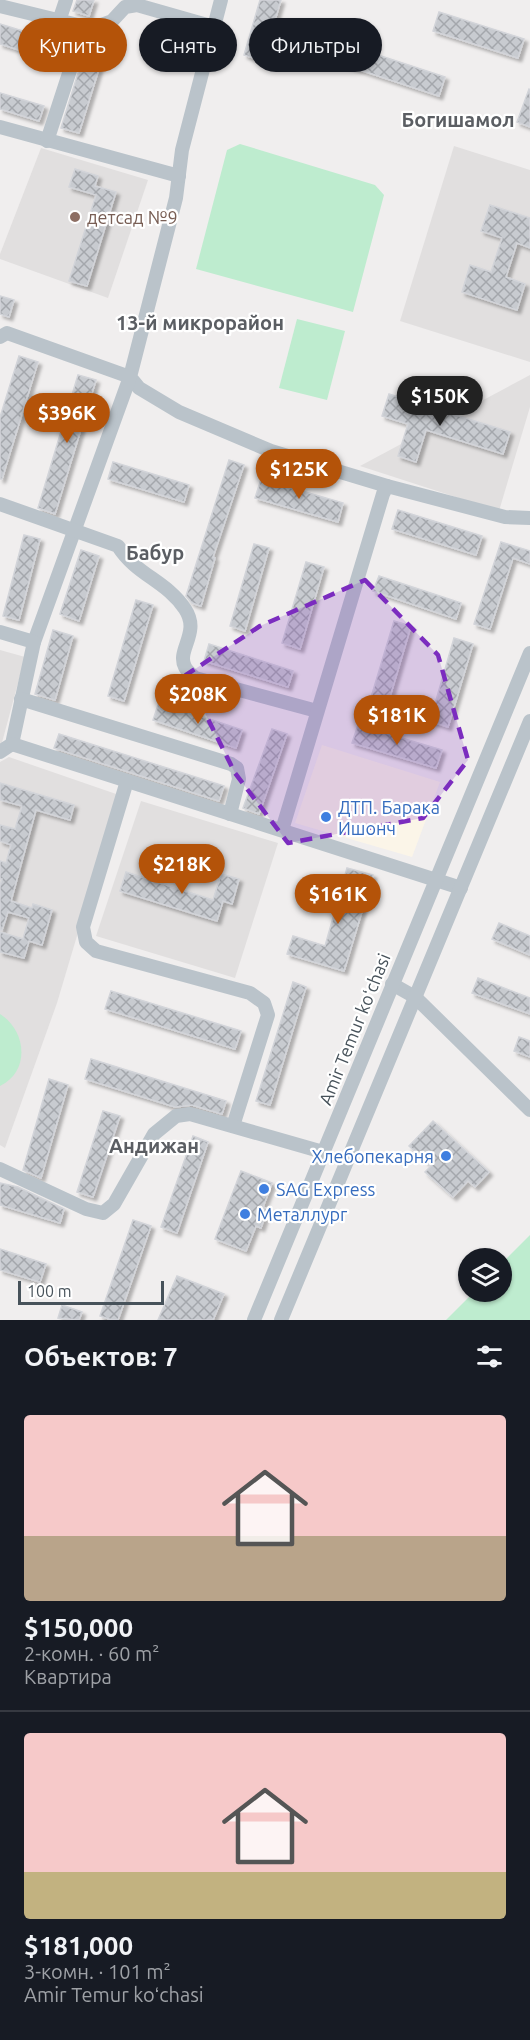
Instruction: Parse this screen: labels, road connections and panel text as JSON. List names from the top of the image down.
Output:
{
  "streets": {
    "street": ["Amir Temur koʻchasi"]
  },
  "districts": [
    "Богишамол",
    "13-й микрорайон",
    "Бабур",
    "Андижан"
  ],
  "places": [
    "детсад №9",
    "ДТП. Барака Ишонч",
    "Хлебопекарня",
    "SAG Express",
    "Металлург"
  ],
  "scale_bar": "100 m",
  "page": {
    "chip": ["Купить", "Снять", "Фильтры"],
    "price": [
      "$150K",
      "$396K",
      "$125K",
      "$208K",
      "$181K",
      "$218K",
      "$161K"
    ],
    "scale": "100 m",
    "heading": "Объектов: 7",
    "list": [
      {
        "name": "$150,000",
        "note": "2-комн. · 60 m² · Квартира"
      },
      {
        "name": "$181,000",
        "note": "3-комн. · 101 m² · Amir Temur koʻchasi"
      }
    ]
  }
}
